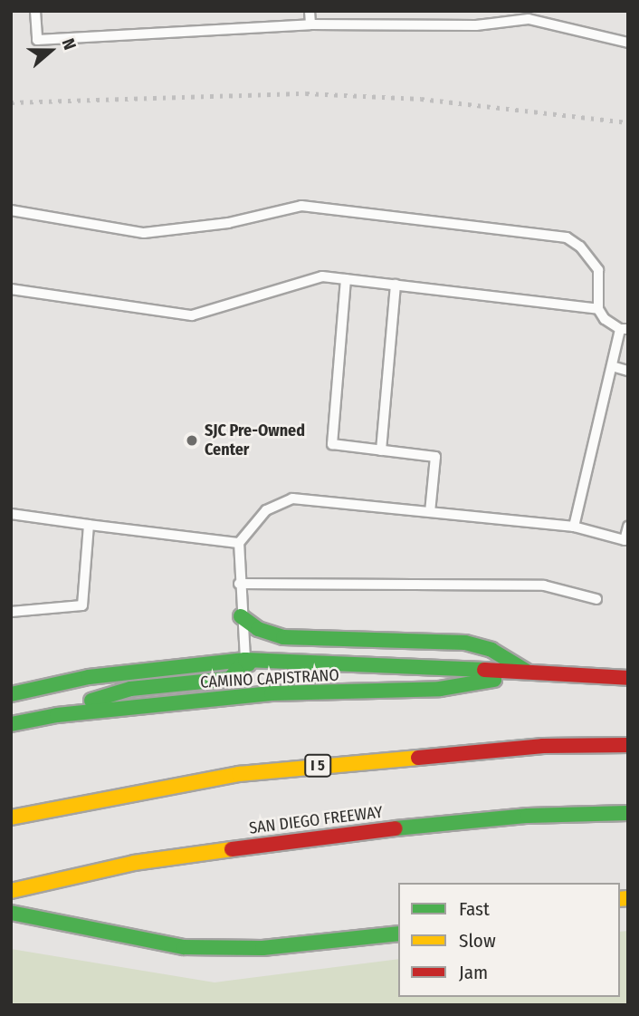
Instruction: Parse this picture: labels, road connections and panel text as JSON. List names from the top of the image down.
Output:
{
  "streets": {
    "main road": ["CAMINO CAPISTRANO", "I 5", "SAN DIEGO FREEWAY"]
  },
  "places": ["SJC Pre-Owned Center"],
  "legend": ["Fast", "Slow", "Jam"],
  "north": "right"
}
